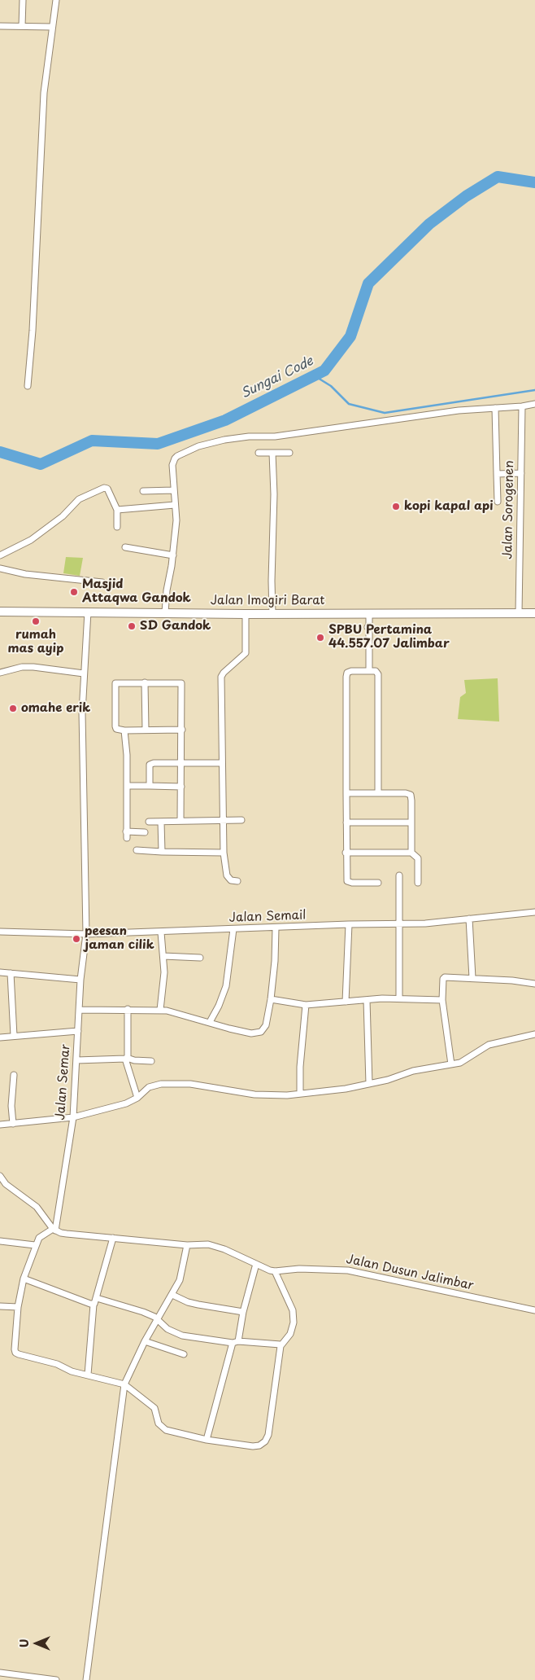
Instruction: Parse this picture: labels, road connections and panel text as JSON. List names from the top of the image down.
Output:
{
  "streets": {
    "main road": ["Jalan Imogiri Barat"],
    "street": [
      "Jalan Sorogenen",
      "Jalan Semail",
      "Jalan Semar",
      "Jalan Dusun Jalimbar"
    ]
  },
  "crossings": [
    ["Jalan Sorogenen", "Jalan Imogiri Barat"],
    ["Jalan Imogiri Barat", "Jalan Semar"],
    ["Jalan Semail", "Jalan Semar"],
    ["Jalan Semar", "Jalan Dusun Jalimbar"]
  ],
  "water": ["Sungai Code"],
  "places": [
    "kopi kapal api",
    "Masjid Attaqwa Gandok",
    "rumah mas ayip",
    "SD Gandok",
    "SPBU Pertamina 44.557.07 Jalimbar",
    "omahe erik",
    "peesan jaman cilik"
  ],
  "north": "left"
}
